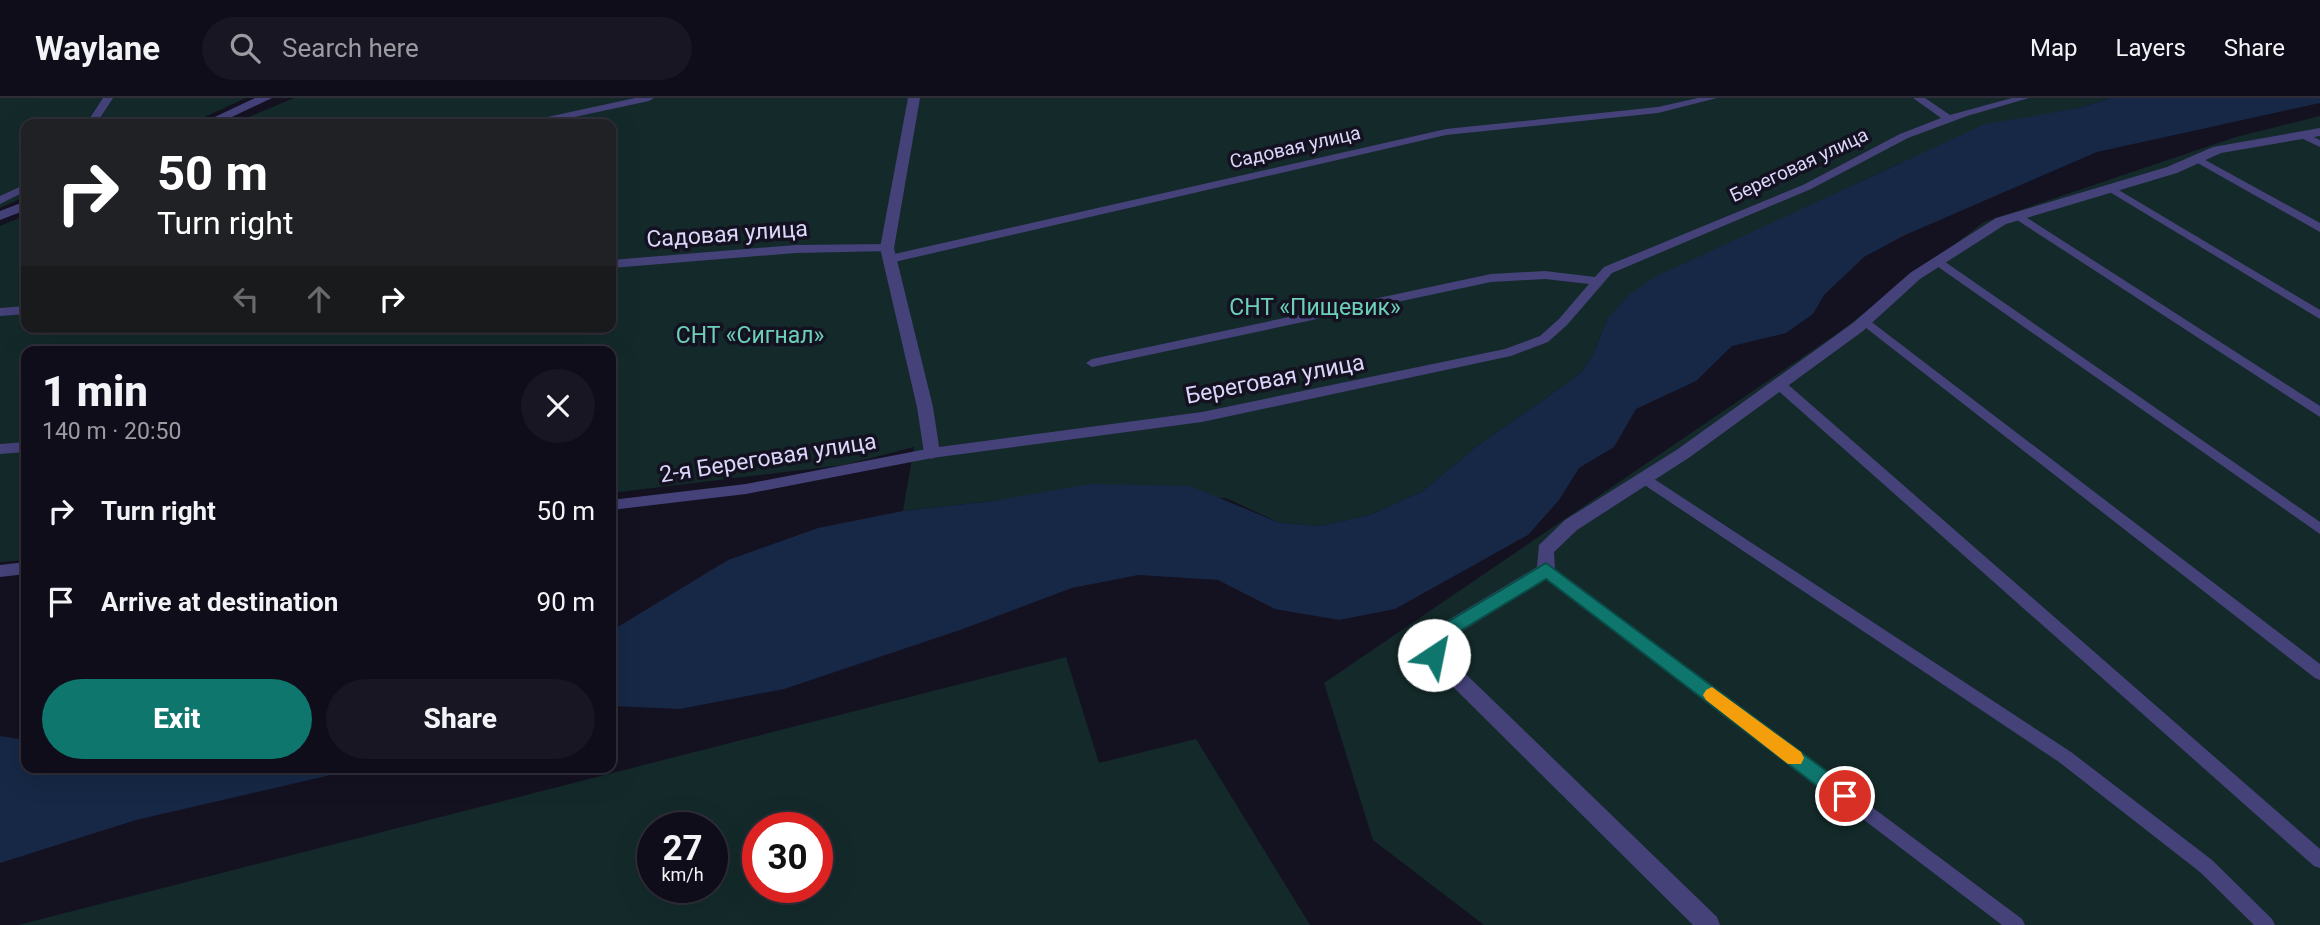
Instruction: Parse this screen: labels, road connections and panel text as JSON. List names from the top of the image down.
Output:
{
  "streets": {
    "lane": ["Садовая улица", "Береговая улица", "2-я Береговая улица"]
  },
  "crossings": [
    ["Береговая улица", "2-я Береговая улица"]
  ],
  "parks": ["СНТ «Пищевик»", "СНТ «Сигнал»"],
  "page": {
    "header": "Waylane",
    "search": "Search here",
    "nav": ["Map", "Layers", "Share"],
    "turn": ["50 m", "Turn right"],
    "heading": ["1 min", "140 m · 20:50"],
    "list": [
      {
        "name": "Turn right",
        "value": "50 m"
      },
      {
        "name": "Arrive at destination",
        "value": "90 m"
      }
    ],
    "buttons": ["Exit", "Share"],
    "speed": "27 km/h",
    "limit": "30"
  }
}
